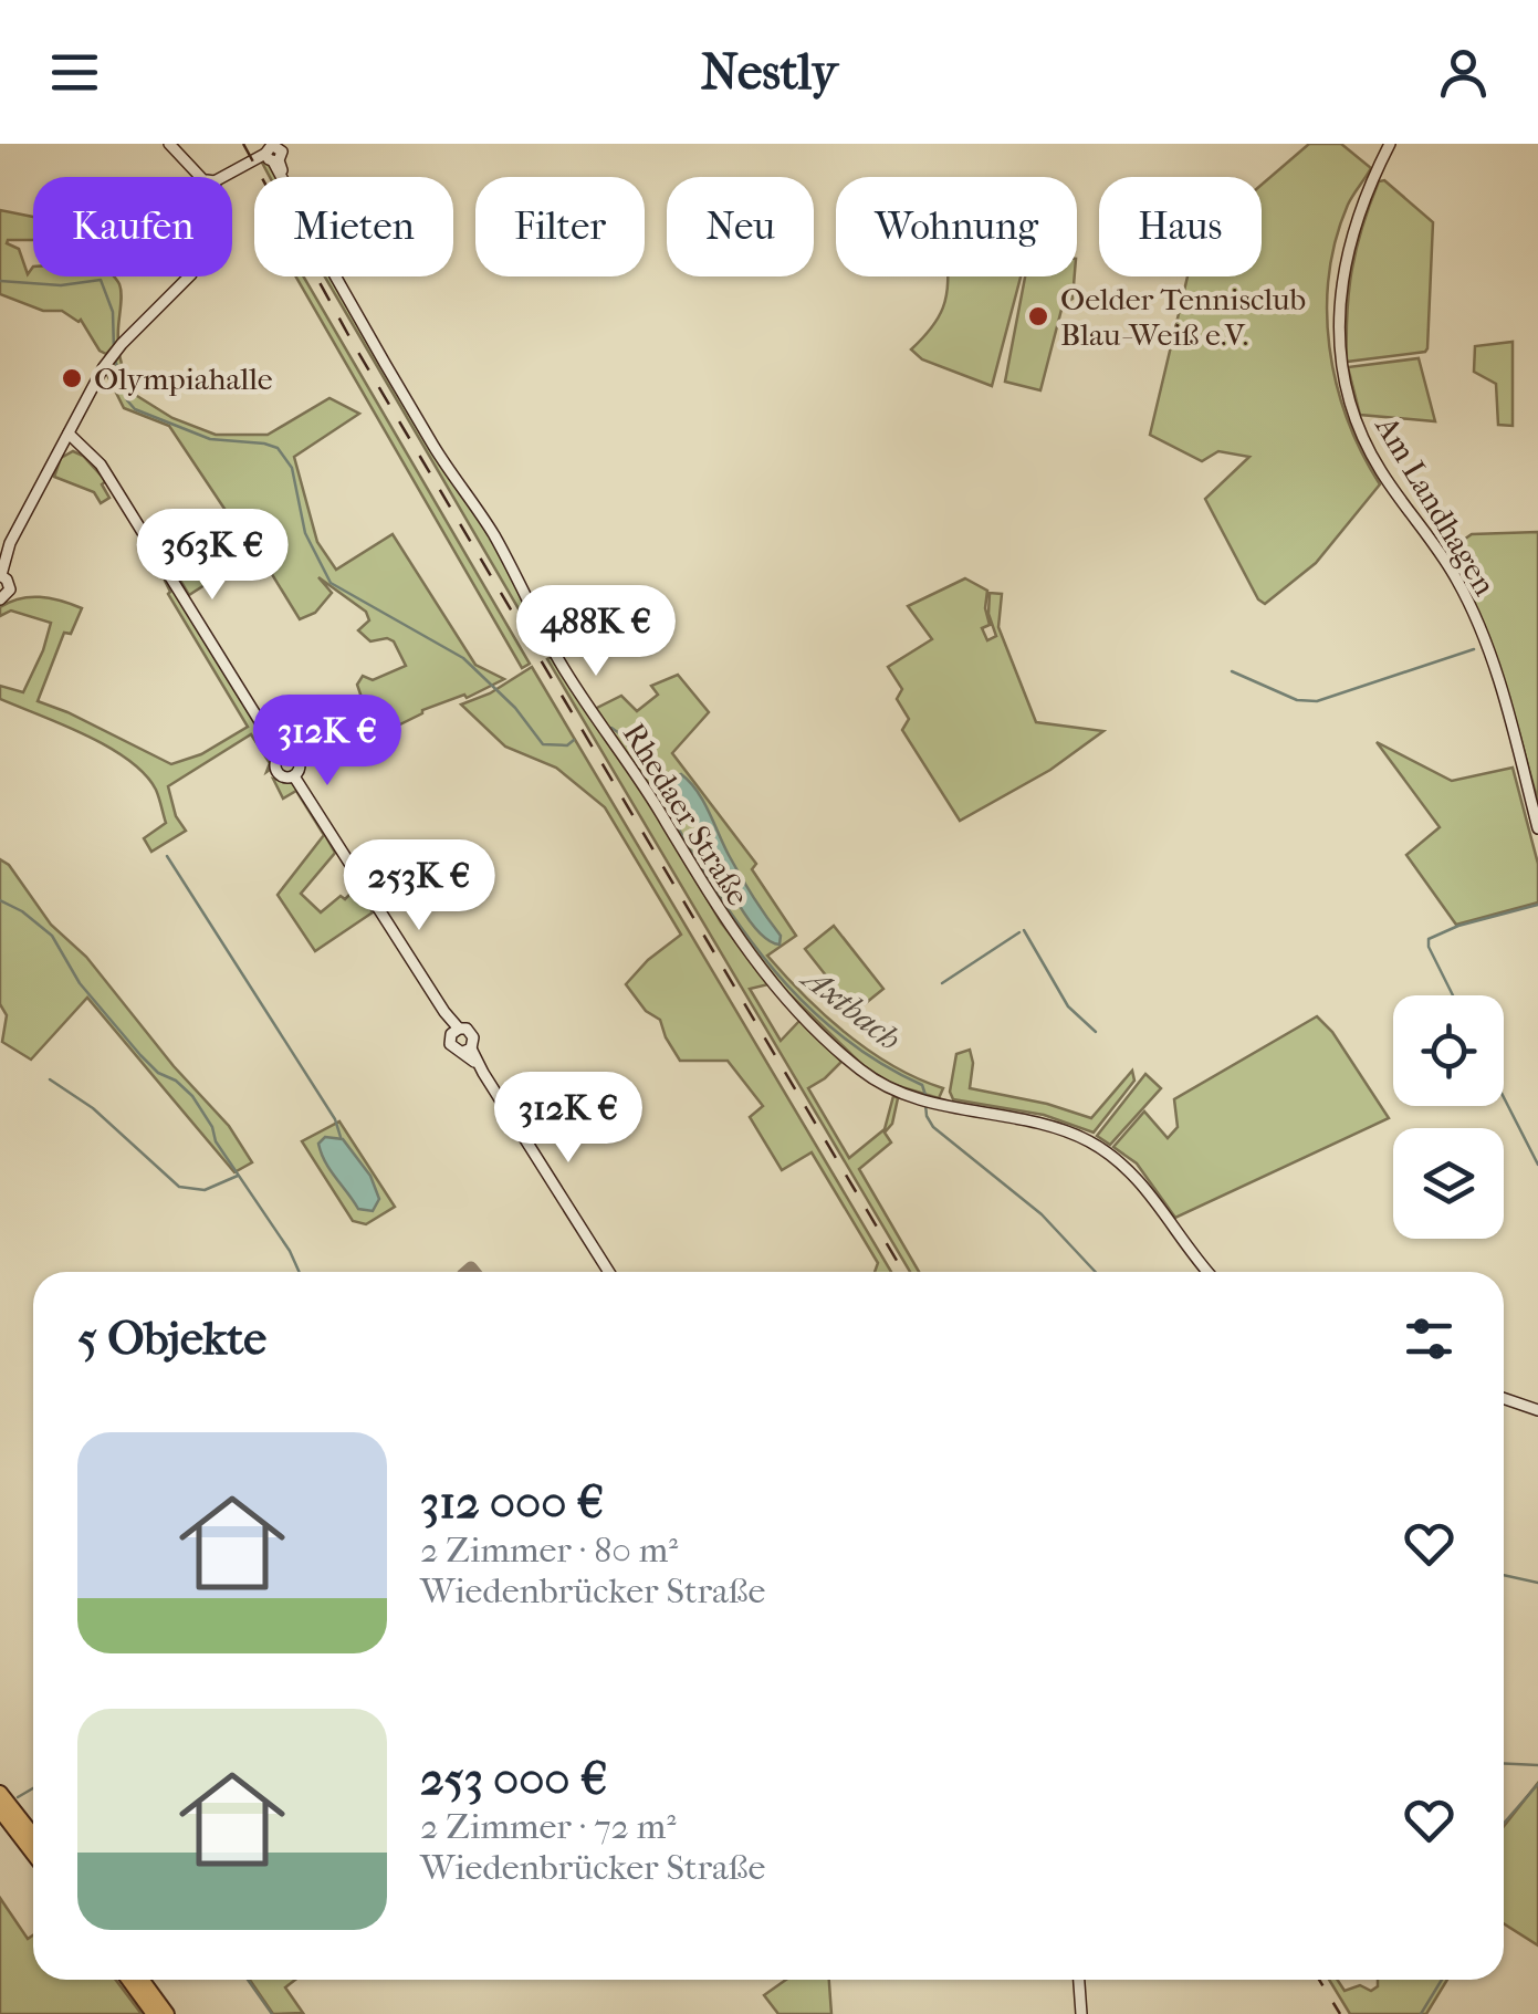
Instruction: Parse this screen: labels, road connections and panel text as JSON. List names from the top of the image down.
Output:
{
  "streets": {
    "street": ["Am Landhagen", "Rhedaer Straße"]
  },
  "water": ["Axtbach"],
  "places": ["Oelder Tennisclub Blau-Weiß e.V.", "Olympiahalle"],
  "page": {
    "header": "Nestly",
    "chip": [
      "Kaufen",
      "Mieten",
      "Filter",
      "Neu",
      "Wohnung",
      "Haus"
    ],
    "price": [
      "363K €",
      "488K €",
      "312K €",
      "253K €",
      "312K €"
    ],
    "heading": "5 Objekte",
    "list": [
      {
        "name": "312 000 €",
        "note": "2 Zimmer · 80 m² · Wiedenbrücker Straße"
      },
      {
        "name": "253 000 €",
        "note": "2 Zimmer · 72 m² · Wiedenbrücker Straße"
      }
    ]
  }
}
